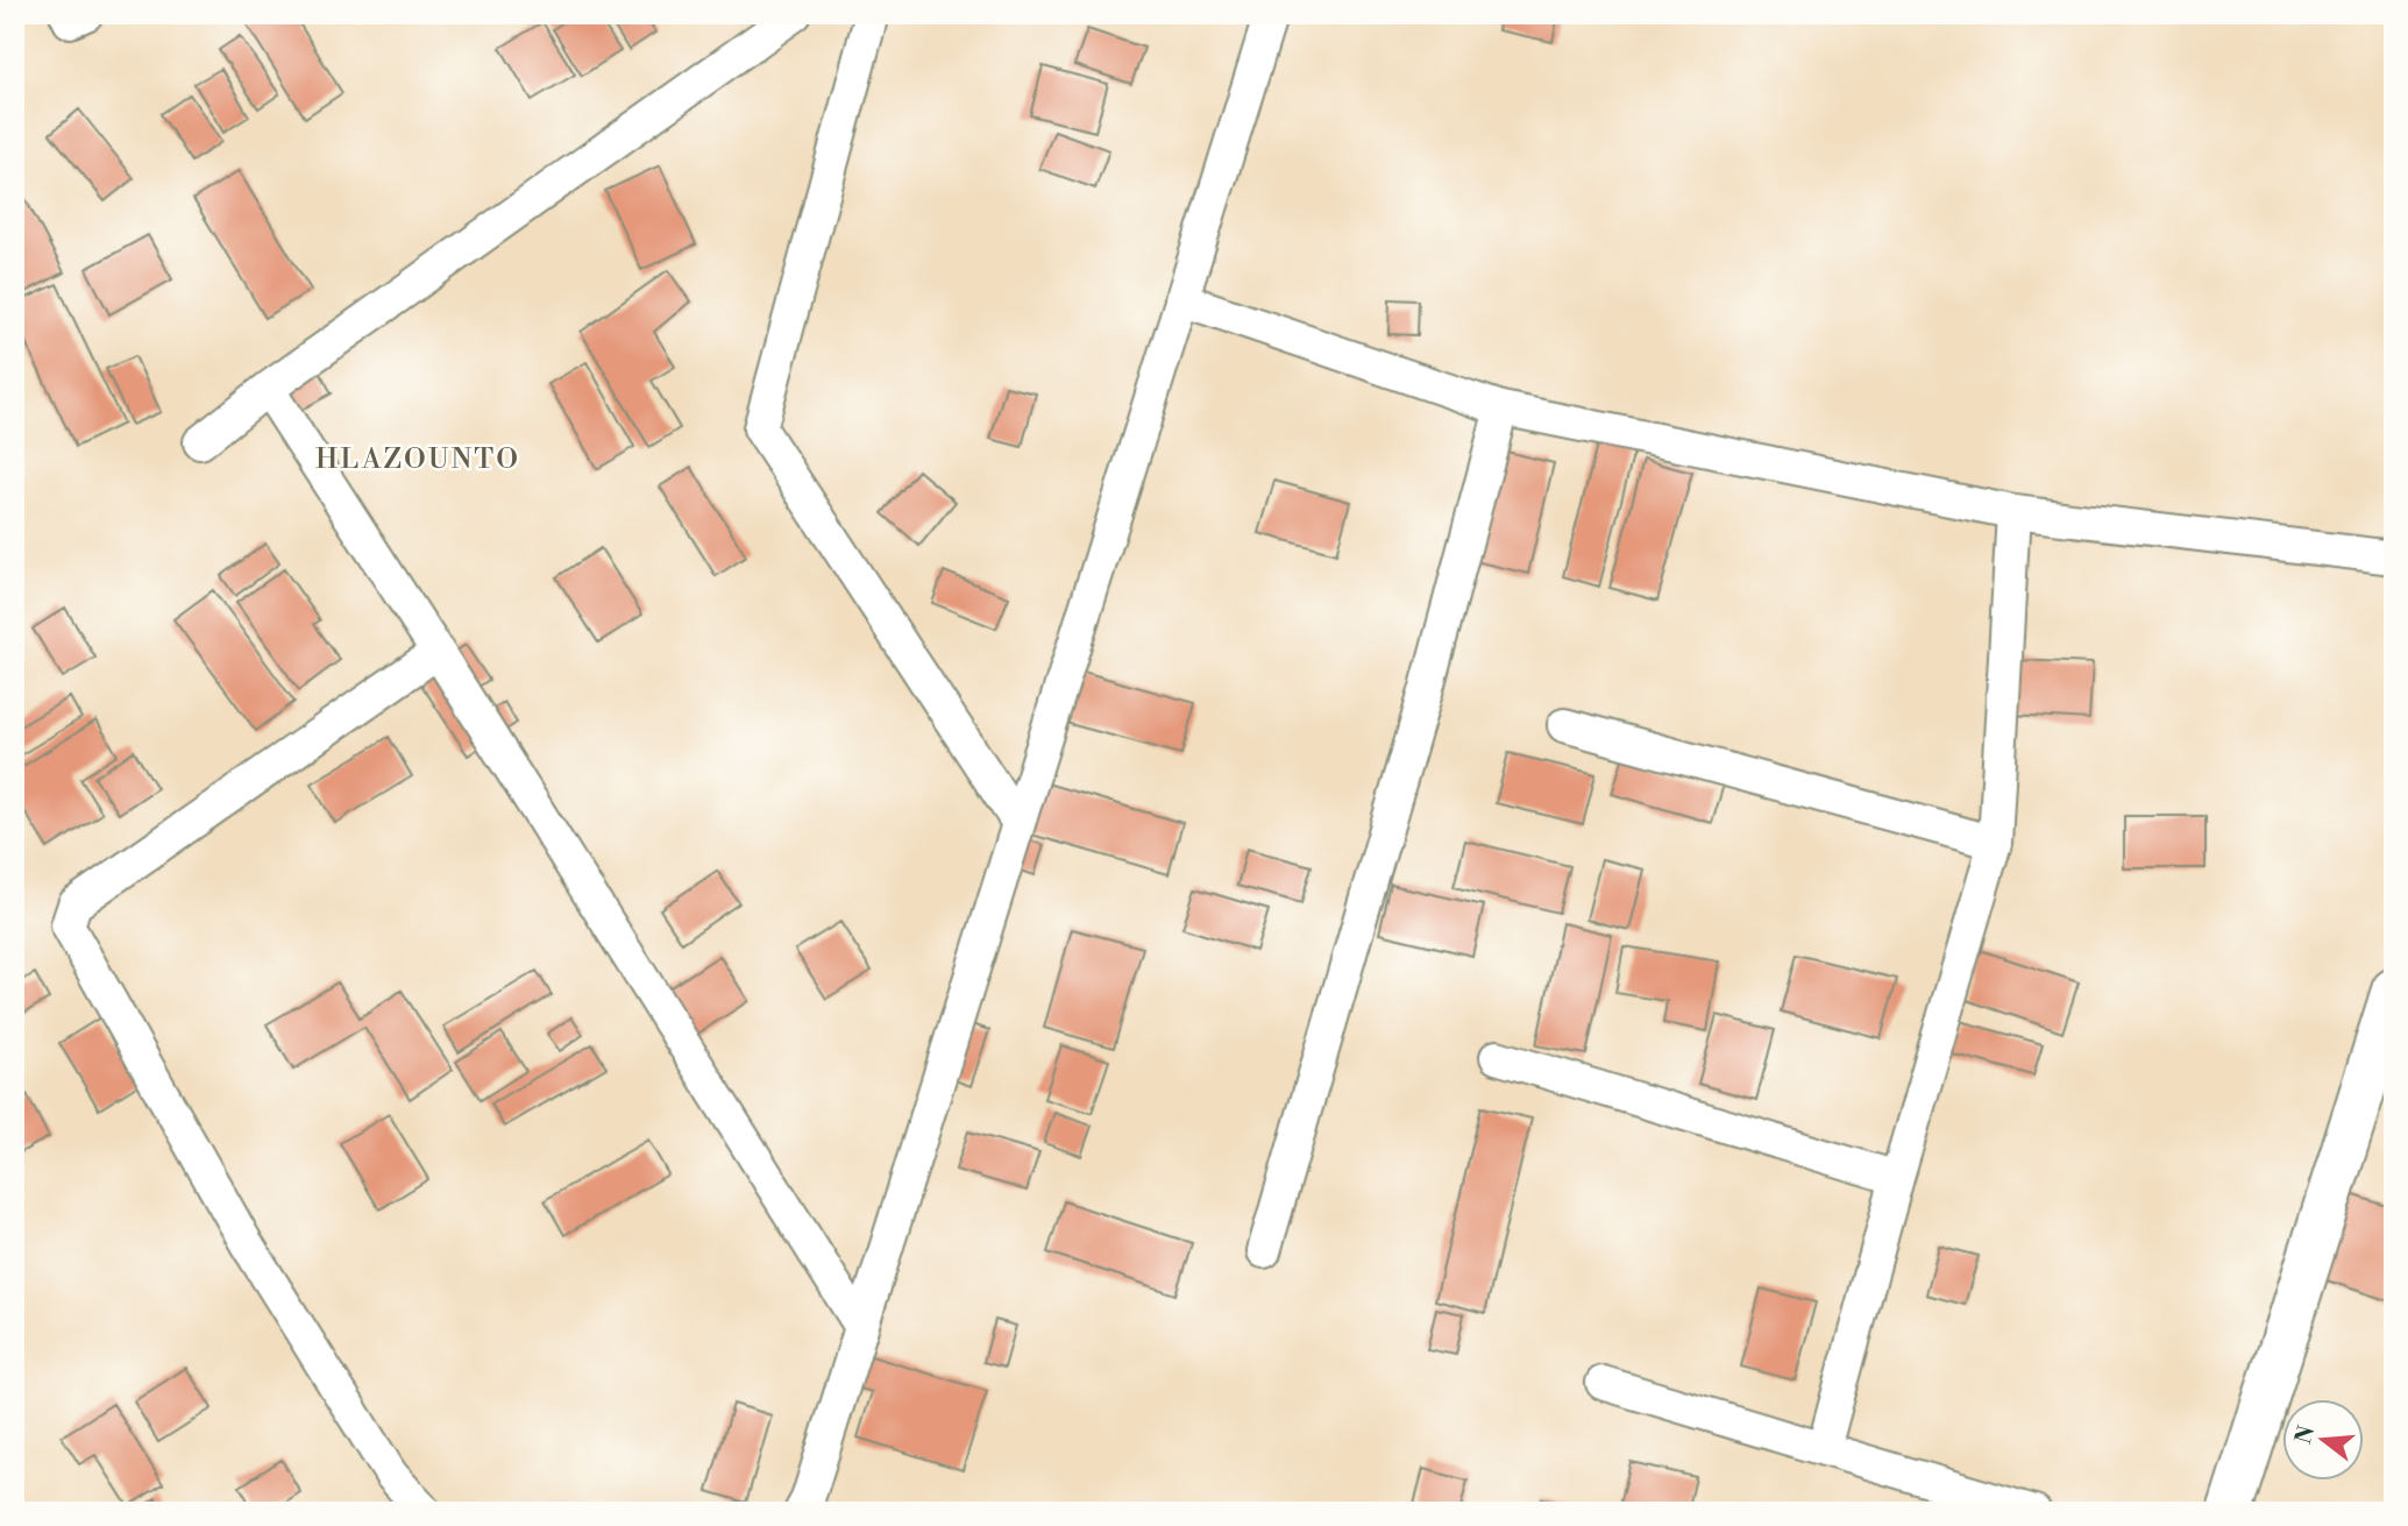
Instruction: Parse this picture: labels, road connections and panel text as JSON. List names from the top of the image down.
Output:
{
  "districts": ["HLAZOUNTO"],
  "north": "left"
}
